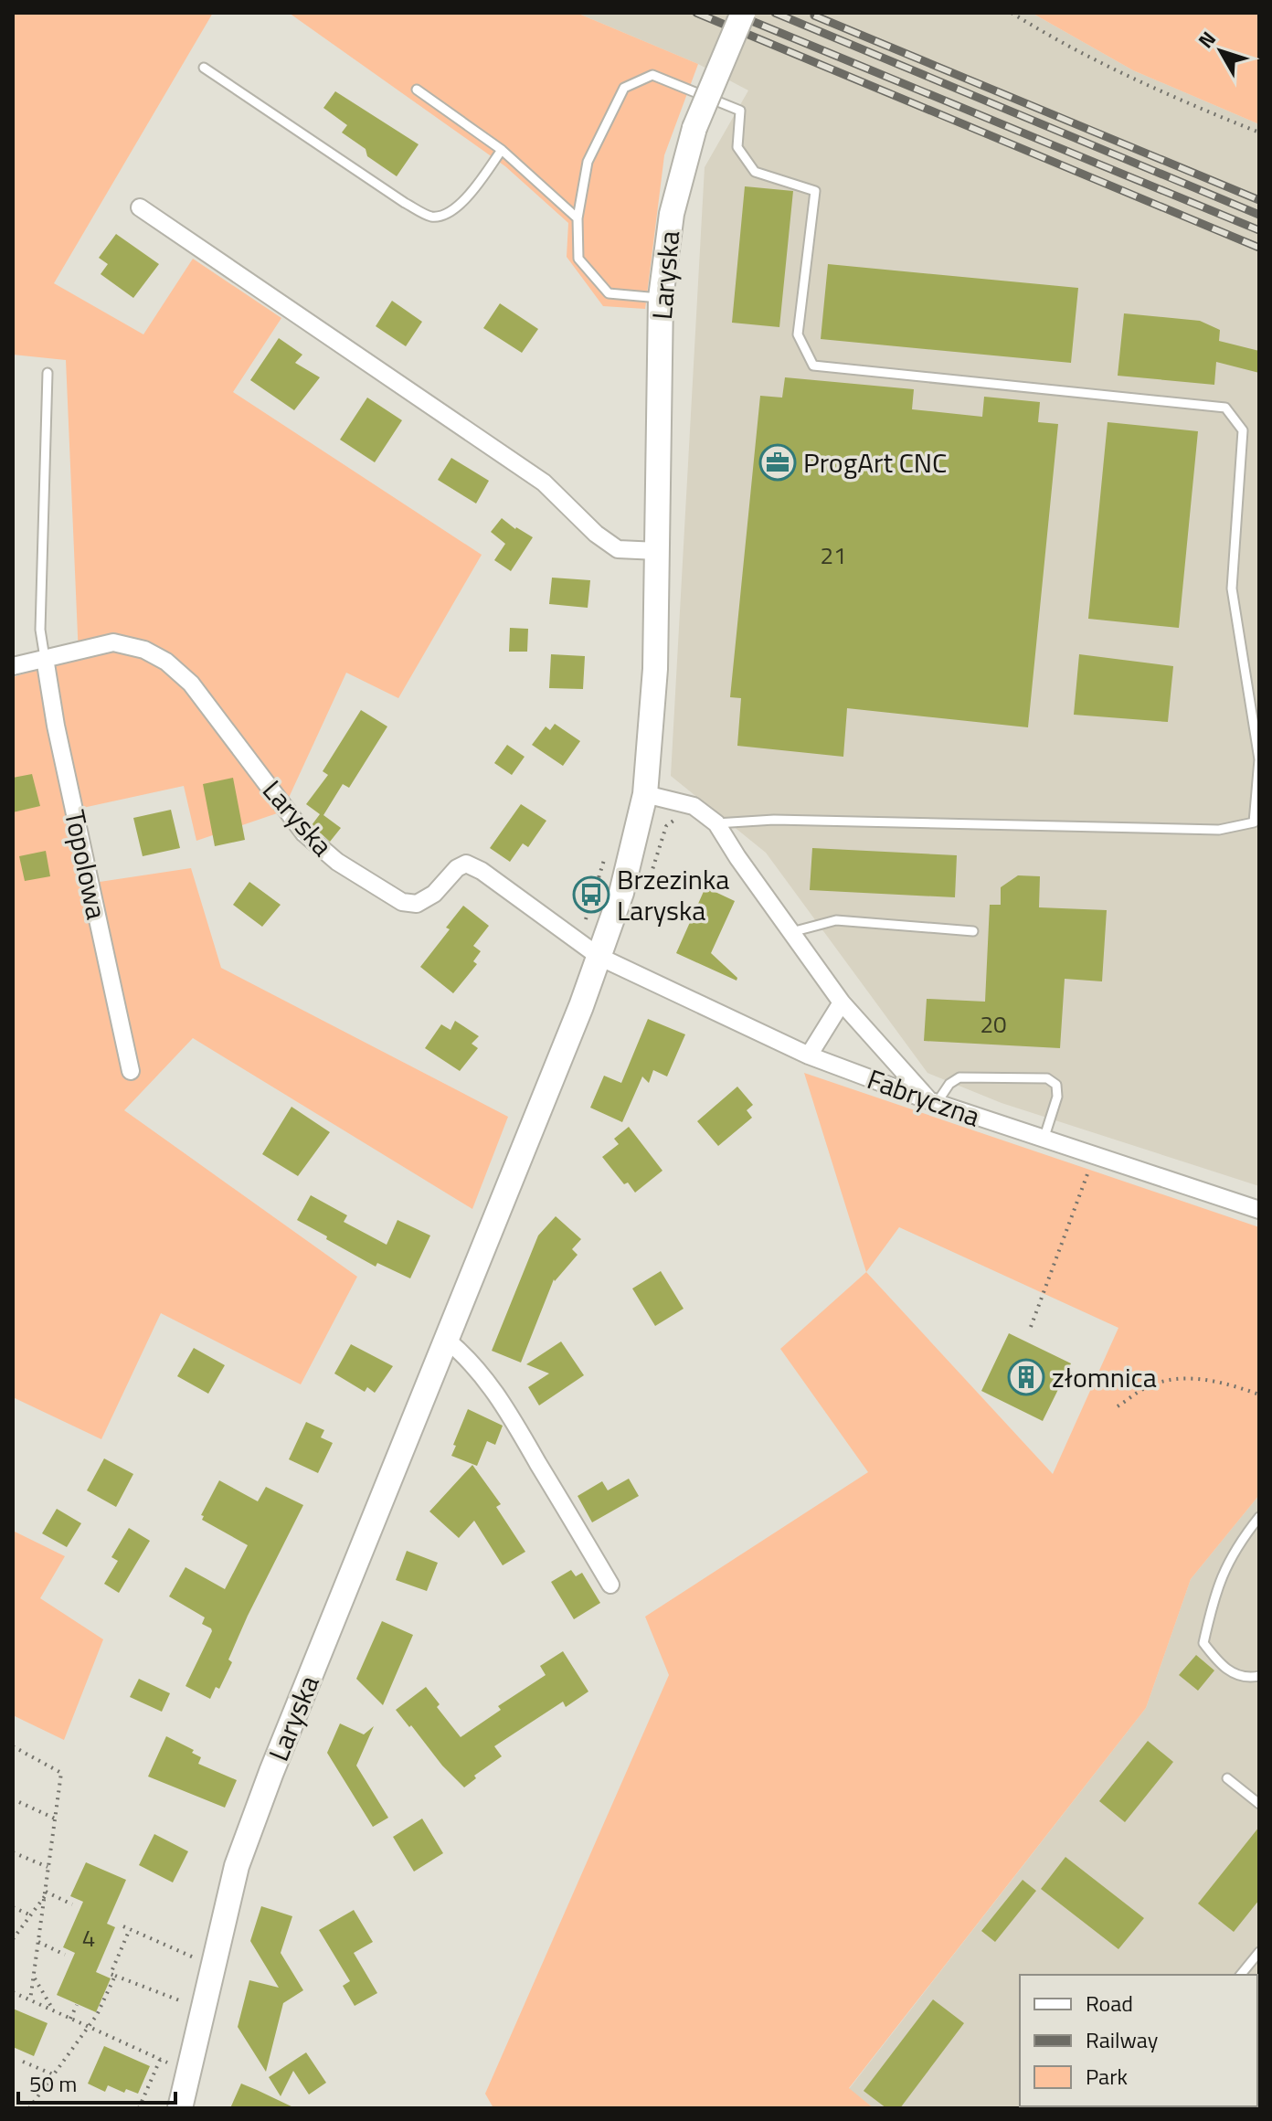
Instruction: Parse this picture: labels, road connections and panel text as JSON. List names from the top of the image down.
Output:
{
  "streets": {
    "street": ["Laryska", "Topolowa", "Fabryczna"]
  },
  "crossings": [
    ["Laryska", "Topolowa"],
    ["Laryska", "Fabryczna"]
  ],
  "places": {
    "office": ["ProgArt CNC"],
    "bus stop": ["Brzezinka Laryska"],
    "building": ["złomnica"]
  },
  "house_numbers": ["21", "20", "4"],
  "legend": ["Road", "Railway", "Park"],
  "scale_bar": "50 m",
  "north": "top left"
}
